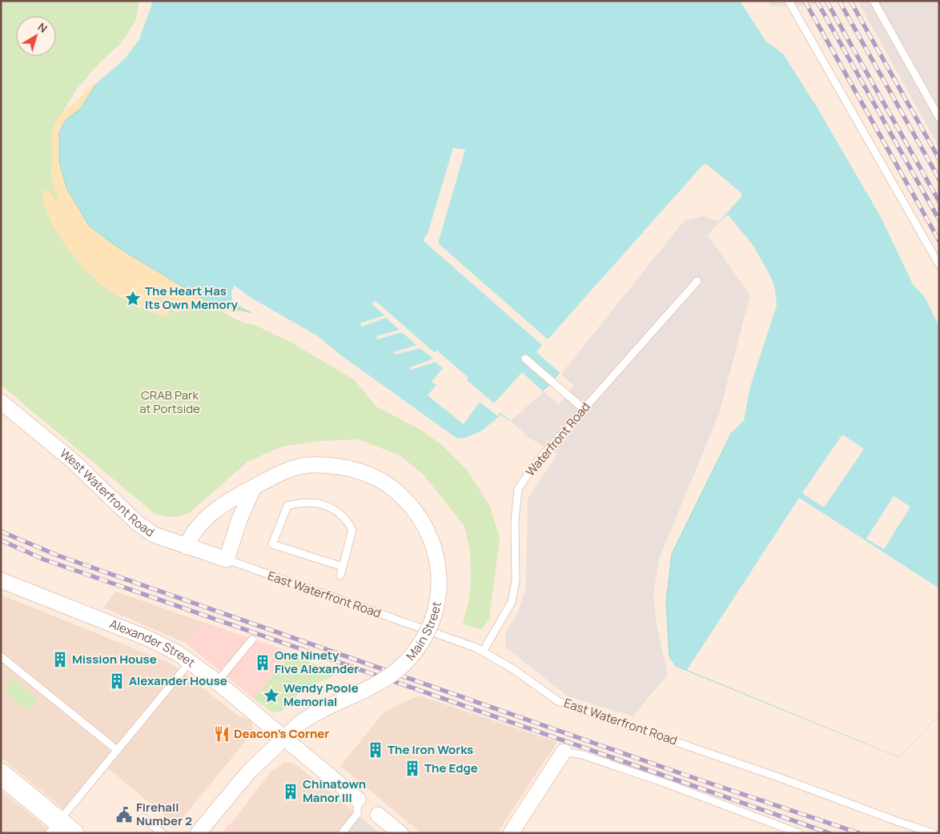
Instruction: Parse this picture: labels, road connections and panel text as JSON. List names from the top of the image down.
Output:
{
  "streets": {
    "street": ["West Waterfront Road", "Main Street", "Alexander Street"],
    "lane": ["Waterfront Road", "East Waterfront Road"]
  },
  "crossings": [
    ["Waterfront Road", "East Waterfront Road"],
    ["West Waterfront Road", "East Waterfront Road"],
    ["West Waterfront Road", "Main Street"],
    ["Main Street", "Alexander Street"]
  ],
  "parks": ["CRAB Park at Portside"],
  "places": {
    "place": ["The Heart Has Its Own Memory", "Wendy Poole Memorial"],
    "building": [
      "Mission House",
      "One Ninety Five Alexander",
      "Alexander House",
      "The Iron Works",
      "The Edge",
      "Chinatown Manor III"
    ],
    "restaurant": ["Deacon's Corner"],
    "public building": ["Firehall Number 2"]
  },
  "north": "top right"
}
